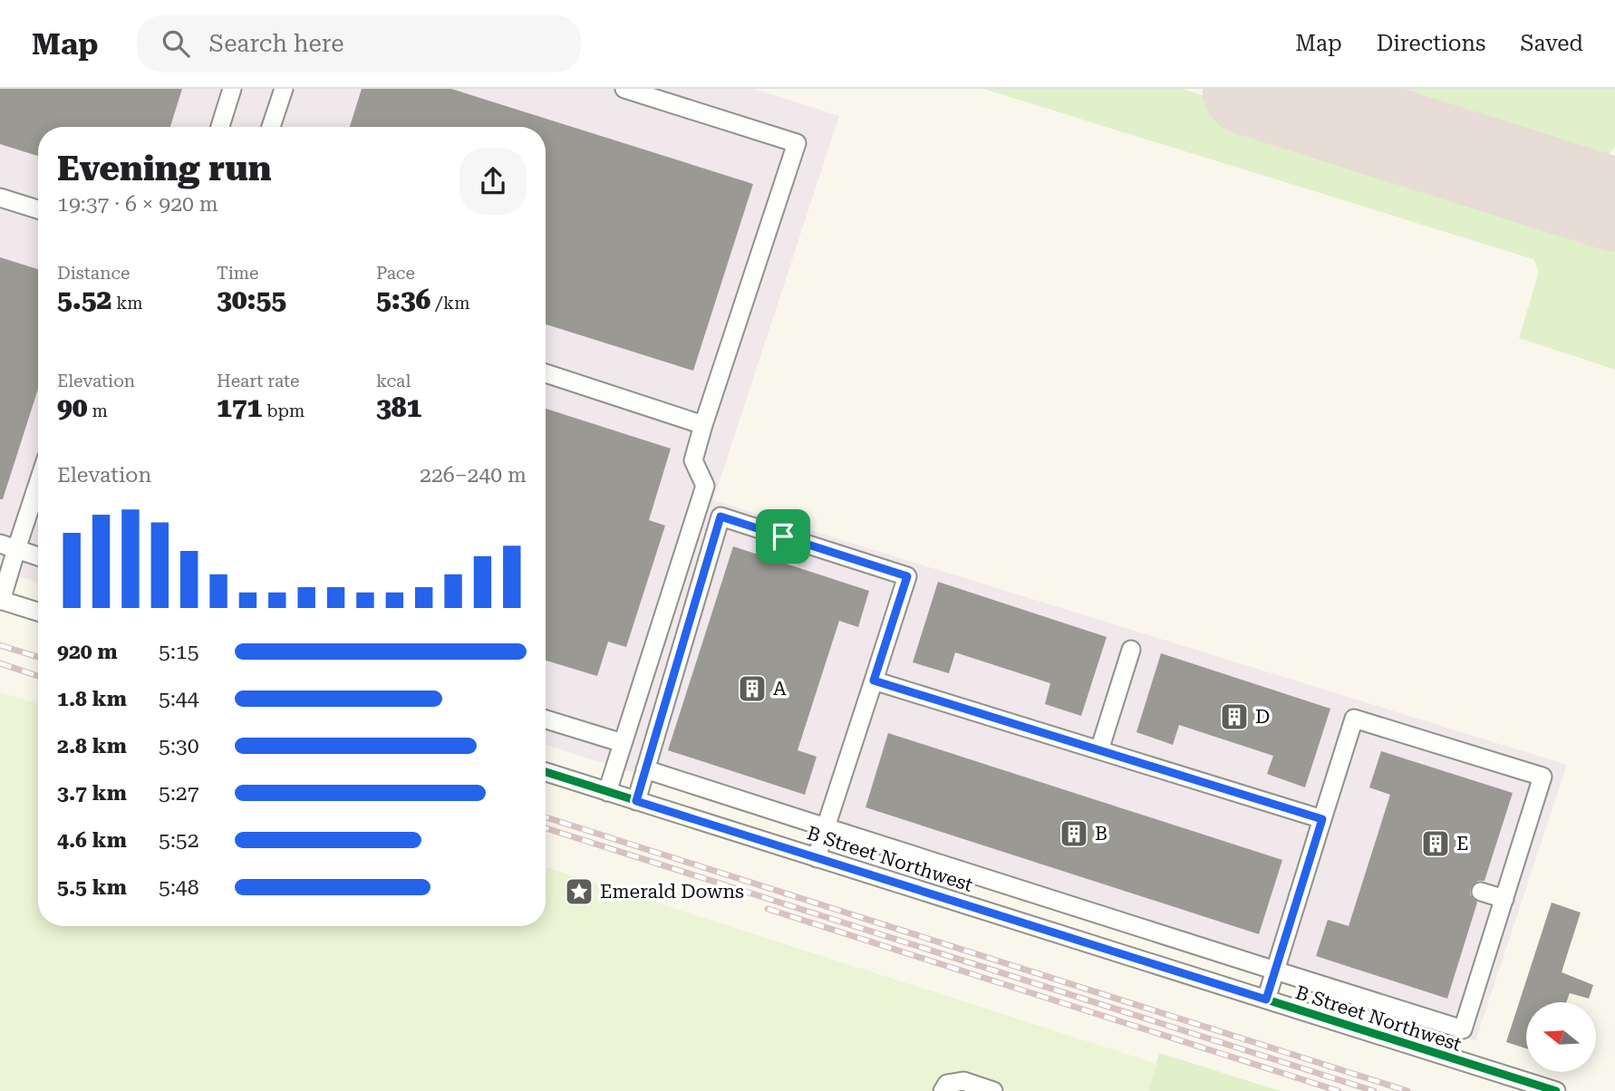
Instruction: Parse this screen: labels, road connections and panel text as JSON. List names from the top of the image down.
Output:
{
  "streets": {
    "street": ["B Street Northwest"]
  },
  "places": {
    "building": [
      "A",
      "D",
      "B",
      "E"
    ],
    "place": ["Emerald Downs"]
  },
  "north": "left",
  "page": {
    "header": "Map",
    "search": "Search here",
    "nav": ["Map", "Directions", "Saved"],
    "heading": ["Evening run", "19:37 · 6 × 920 m"],
    "stats": [
      ["Distance", "5.52 km"],
      ["Time", "30:55"],
      ["Pace", "5:36 /km"],
      ["Elevation", "90 m"],
      ["Heart rate", "171 bpm"],
      ["kcal", "381"]
    ],
    "chart": ["Elevation", "226–240 m"],
    "list": [
      {
        "name": "920 m",
        "note": "5:15"
      },
      {
        "name": "1.8 km",
        "note": "5:44"
      },
      {
        "name": "2.8 km",
        "note": "5:30"
      },
      {
        "name": "3.7 km",
        "note": "5:27"
      },
      {
        "name": "4.6 km",
        "note": "5:52"
      },
      {
        "name": "5.5 km",
        "note": "5:48"
      }
    ]
  }
}
